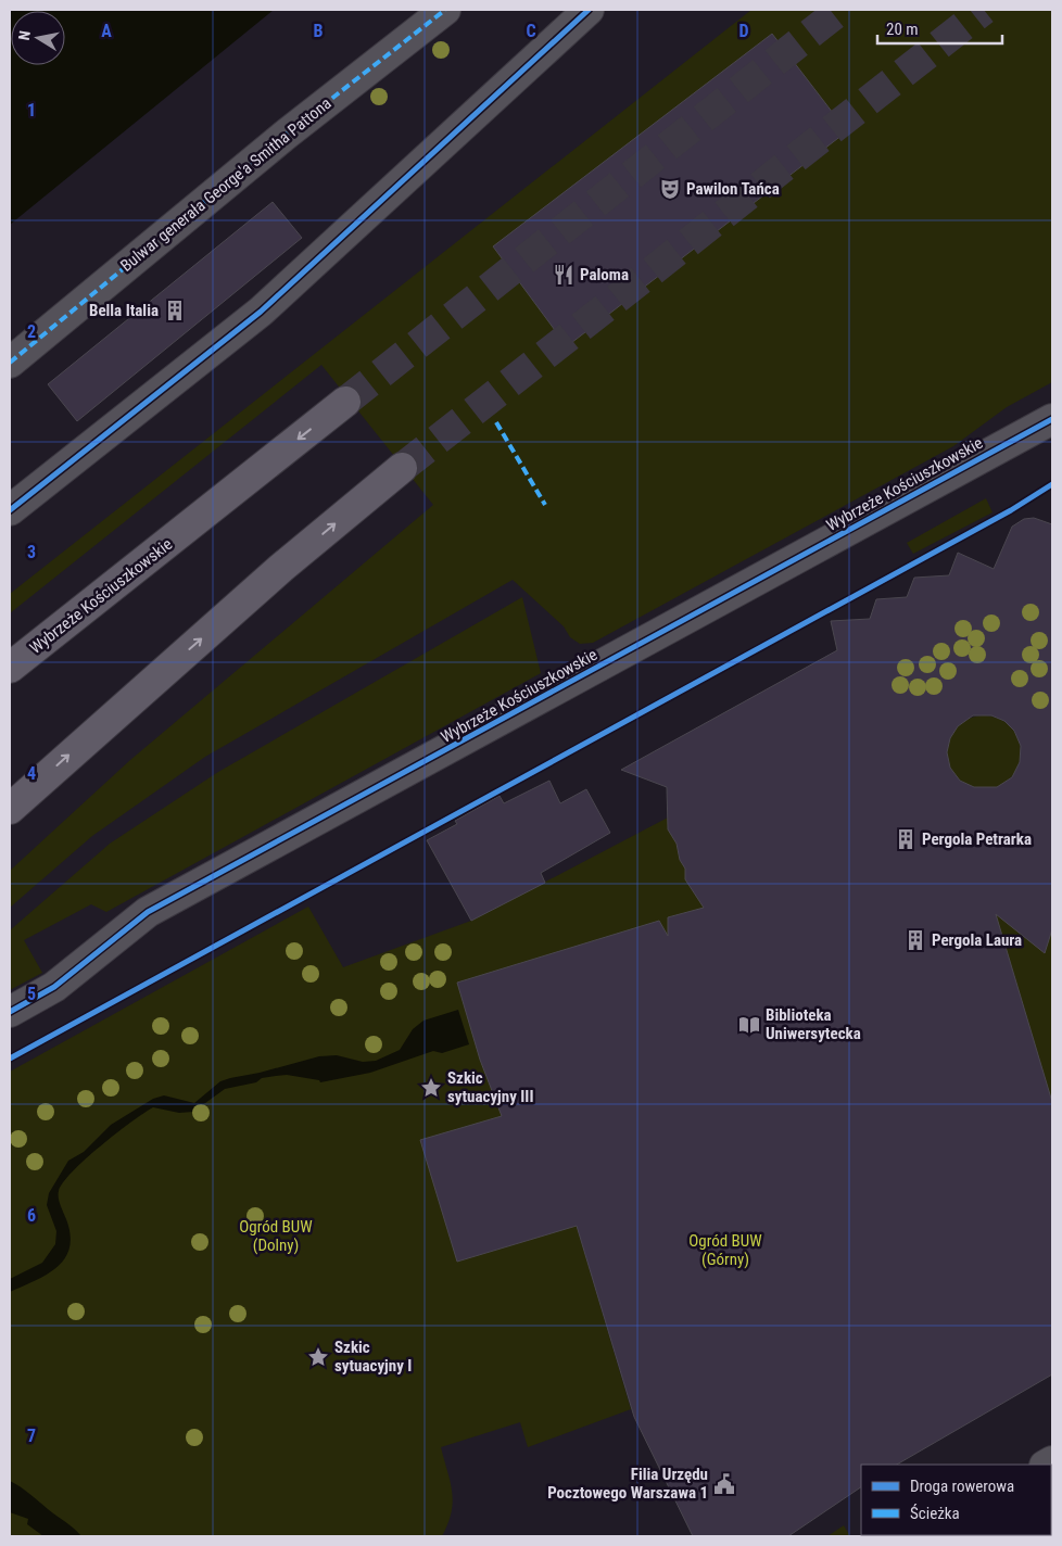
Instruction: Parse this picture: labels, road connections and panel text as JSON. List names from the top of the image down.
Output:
{
  "streets": {
    "main road": ["Wybrzeże Kościuszkowskie"],
    "street": ["Bulwar generała George'a Smitha Pattona"]
  },
  "parks": ["Ogród BUW (Dolny)", "Ogród BUW (Górny)"],
  "places": {
    "theatre": ["Pawilon Tańca"],
    "restaurant": ["Paloma"],
    "building": ["Bella Italia", "Pergola Petrarka", "Pergola Laura"],
    "library": ["Biblioteka Uniwersytecka"],
    "place": ["Szkic sytuacyjny III", "Szkic sytuacyjny I"],
    "public building": ["Filia Urzędu Pocztowego Warszawa 1"]
  },
  "legend": ["Droga rowerowa", "Ścieżka"],
  "scale_bar": "20 m",
  "north": "left",
  "grid": {
    "columns": [
      "A",
      "B",
      "C",
      "D"
    ],
    "rows": [
      "1",
      "2",
      "3",
      "4",
      "5",
      "6",
      "7"
    ]
  }
}
